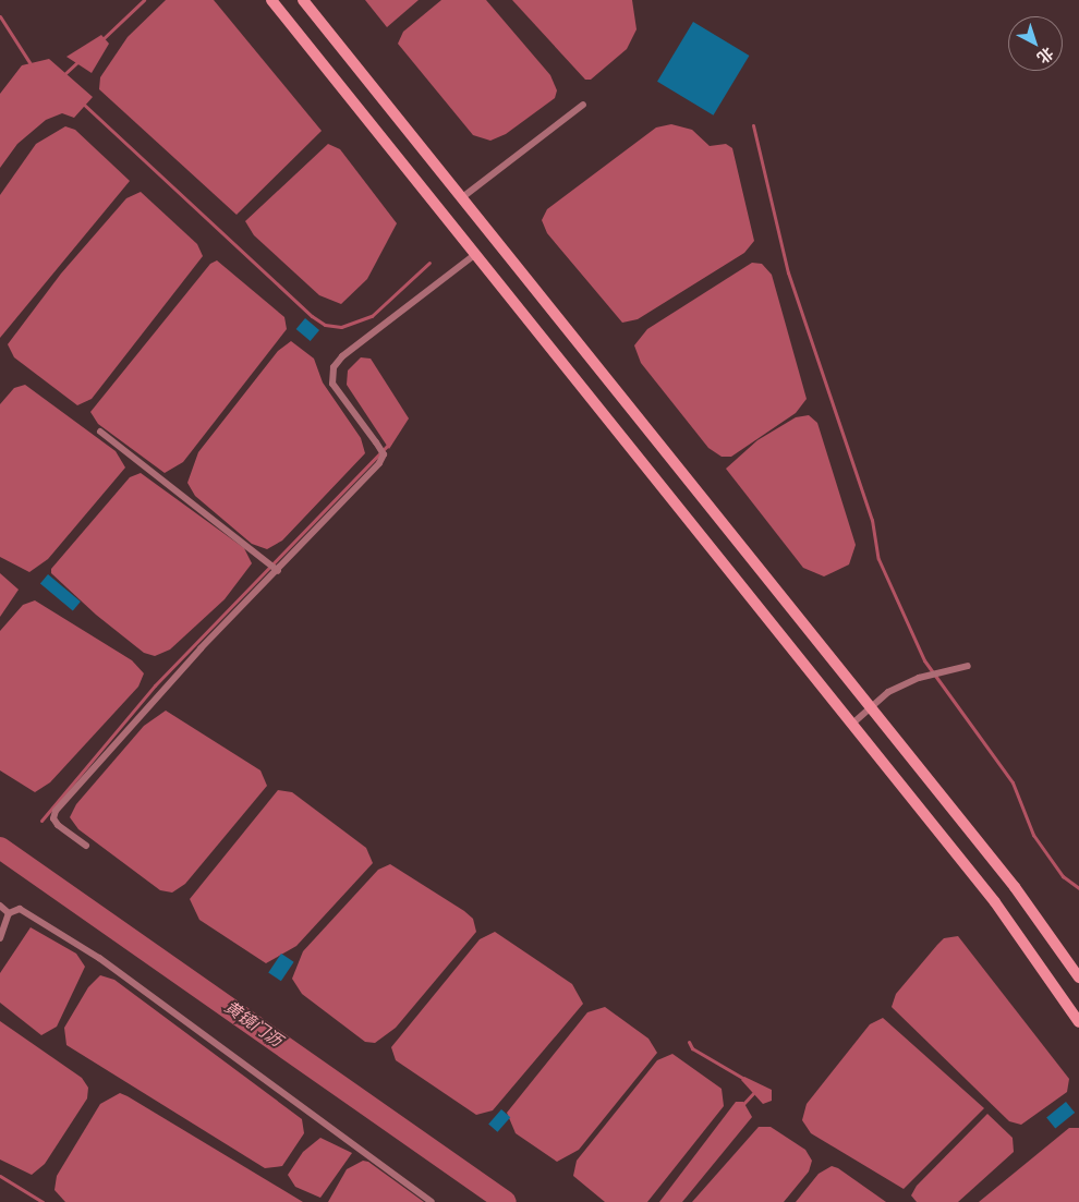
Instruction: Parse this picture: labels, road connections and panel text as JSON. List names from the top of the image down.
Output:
{
  "water": ["黄镜门沥"],
  "north": "bottom right"
}
